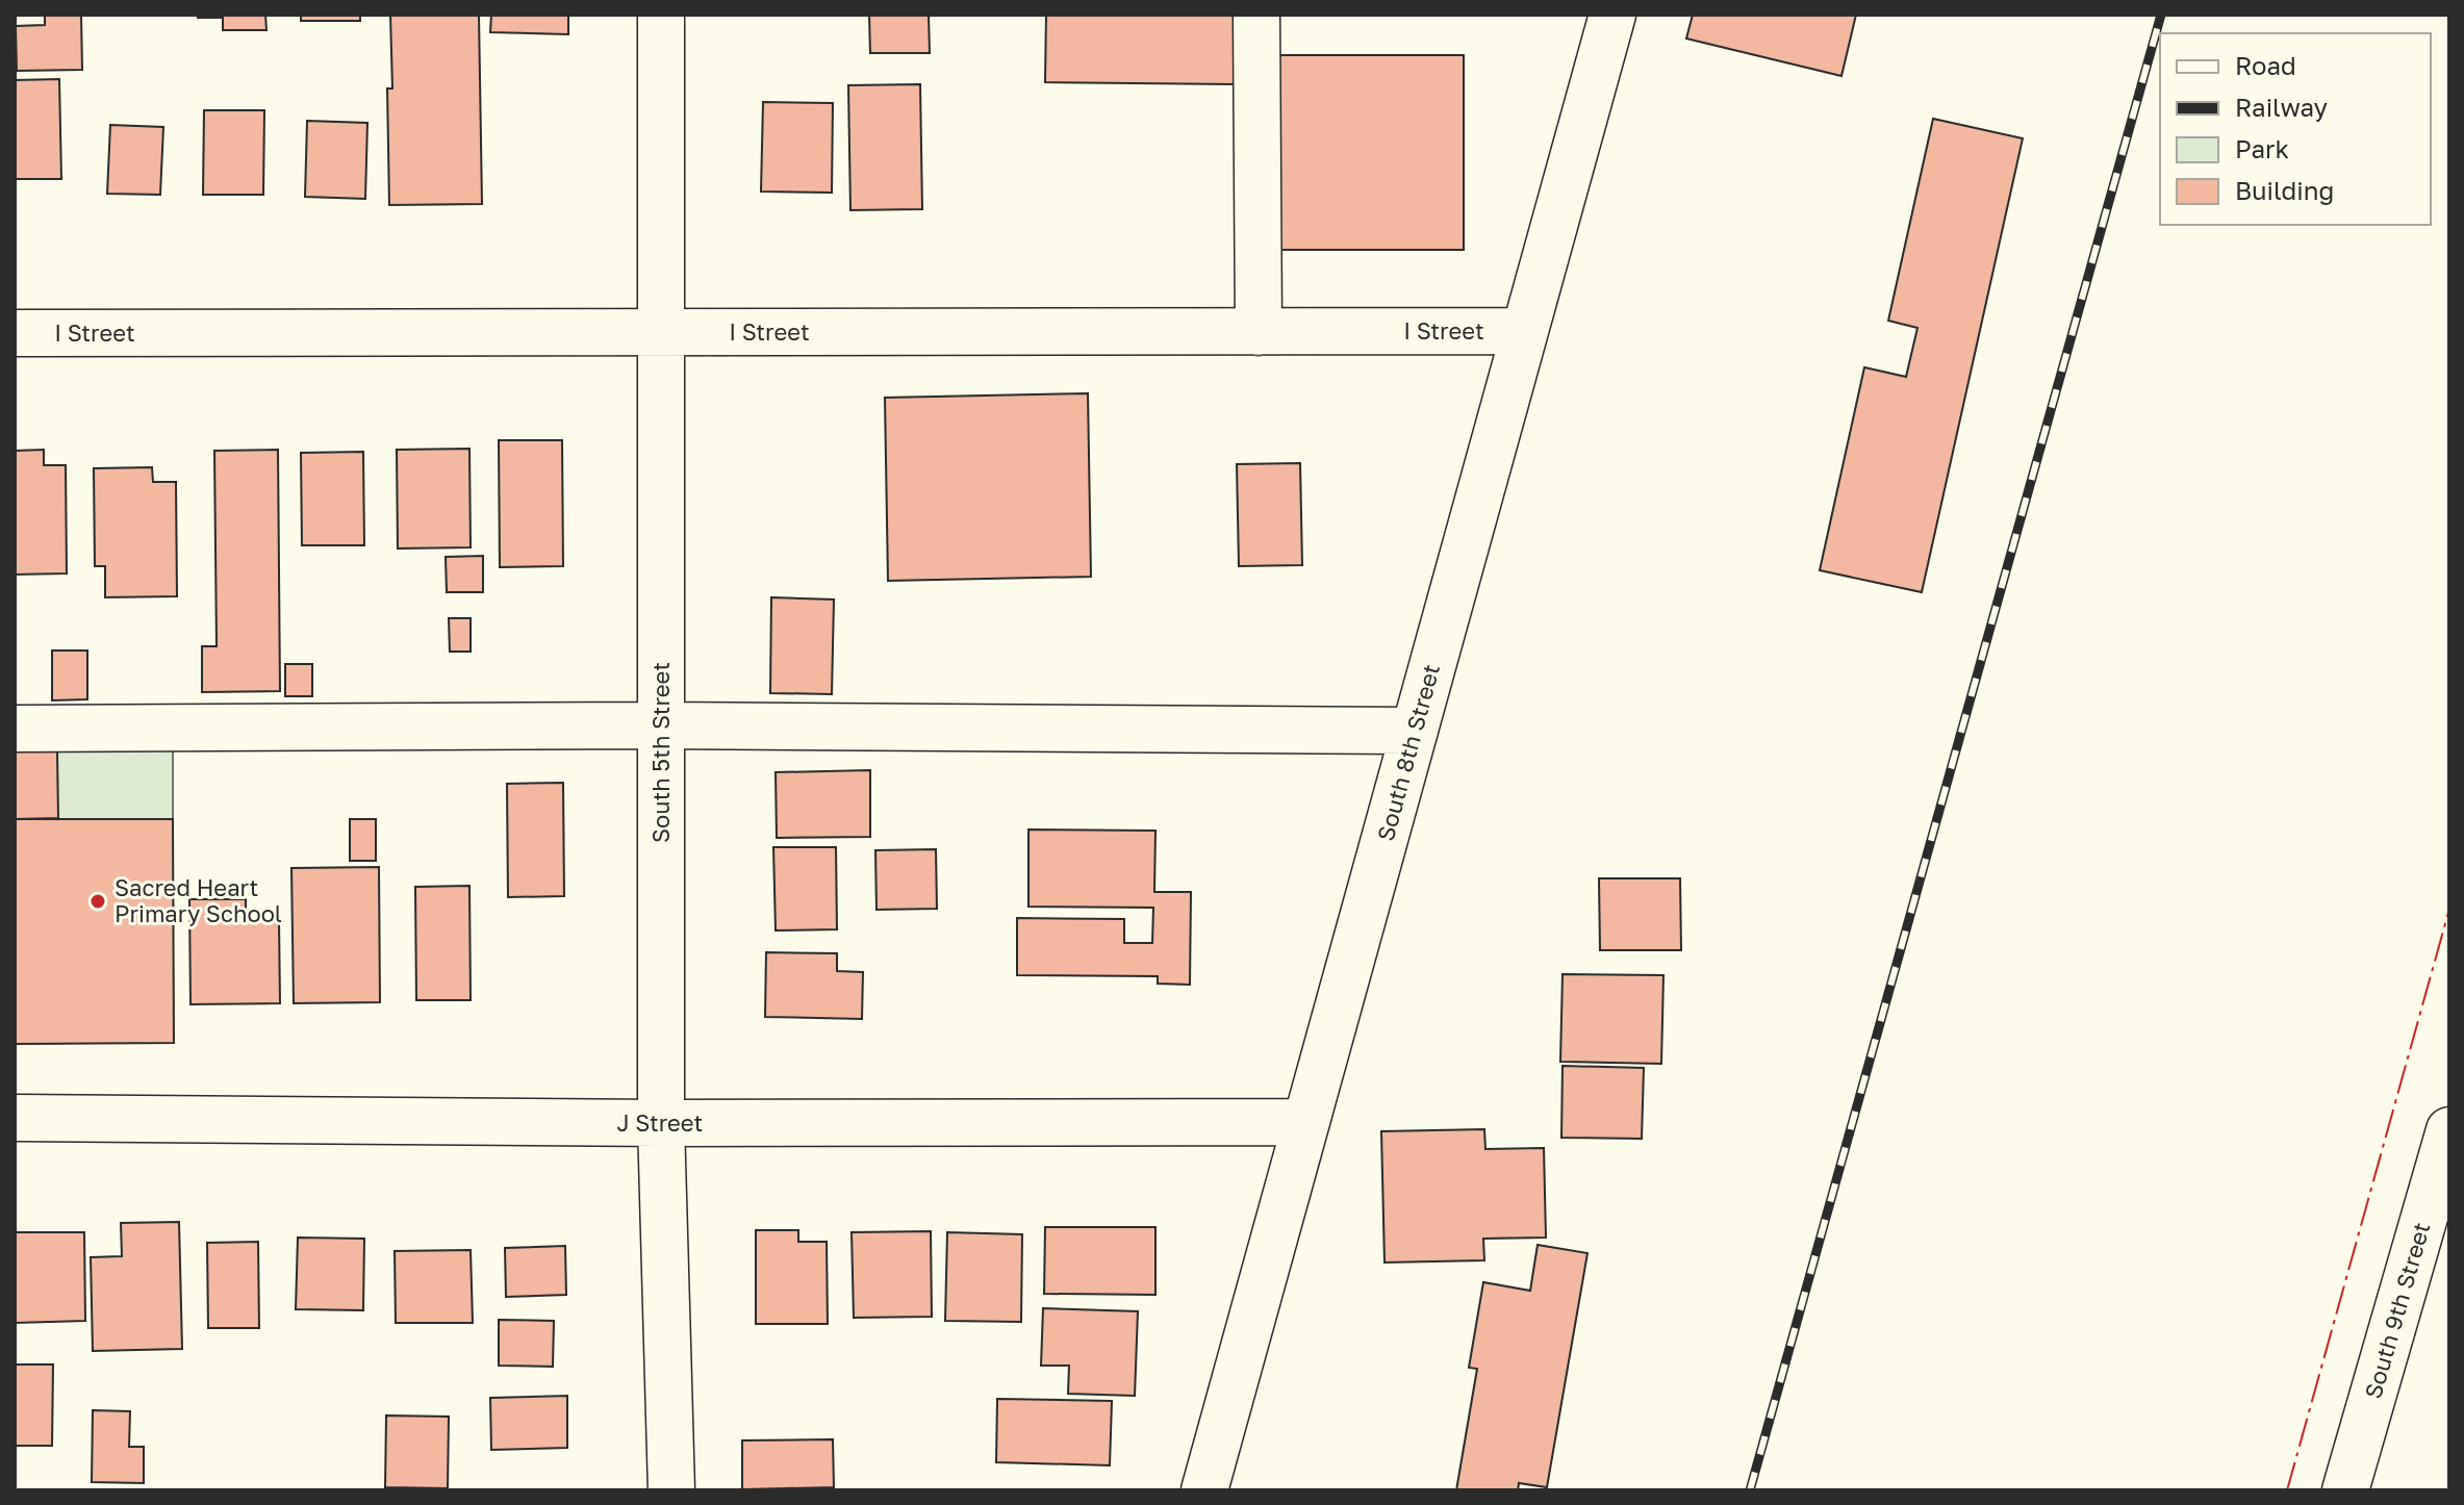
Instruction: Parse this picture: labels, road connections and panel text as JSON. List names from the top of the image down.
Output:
{
  "streets": {
    "street": [
      "I Street",
      "South 5th Street",
      "South 8th Street",
      "J Street",
      "South 9th Street"
    ]
  },
  "crossings": [
    ["I Street", "South 5th Street"],
    ["I Street", "South 8th Street"],
    ["South 5th Street", "J Street"],
    ["South 8th Street", "J Street"]
  ],
  "places": ["Sacred Heart Primary School"],
  "legend": [
    "Road",
    "Railway",
    "Park",
    "Building"
  ]
}
